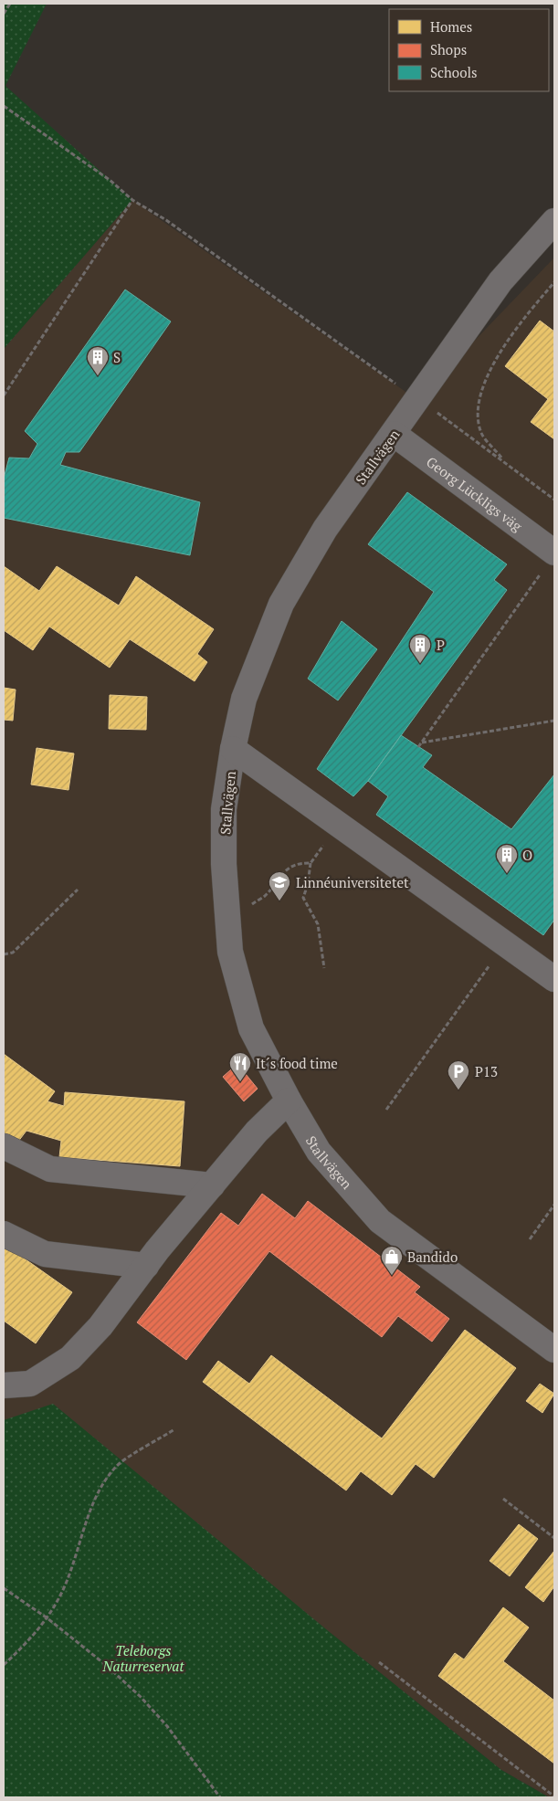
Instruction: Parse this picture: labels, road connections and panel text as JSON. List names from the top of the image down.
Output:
{
  "streets": {
    "street": ["Stallvägen", "Georg Lückligs väg"]
  },
  "crossings": [
    ["Stallvägen", "Georg Lückligs väg"]
  ],
  "parks": ["Teleborgs Naturreservat"],
  "places": {
    "building": ["S", "P", "O"],
    "school or university": ["Linnéuniversitetet"],
    "restaurant": ["It´s food time"],
    "parking": ["P13"],
    "shop": ["Bandido"]
  },
  "legend": ["Homes", "Shops", "Schools"]
}
